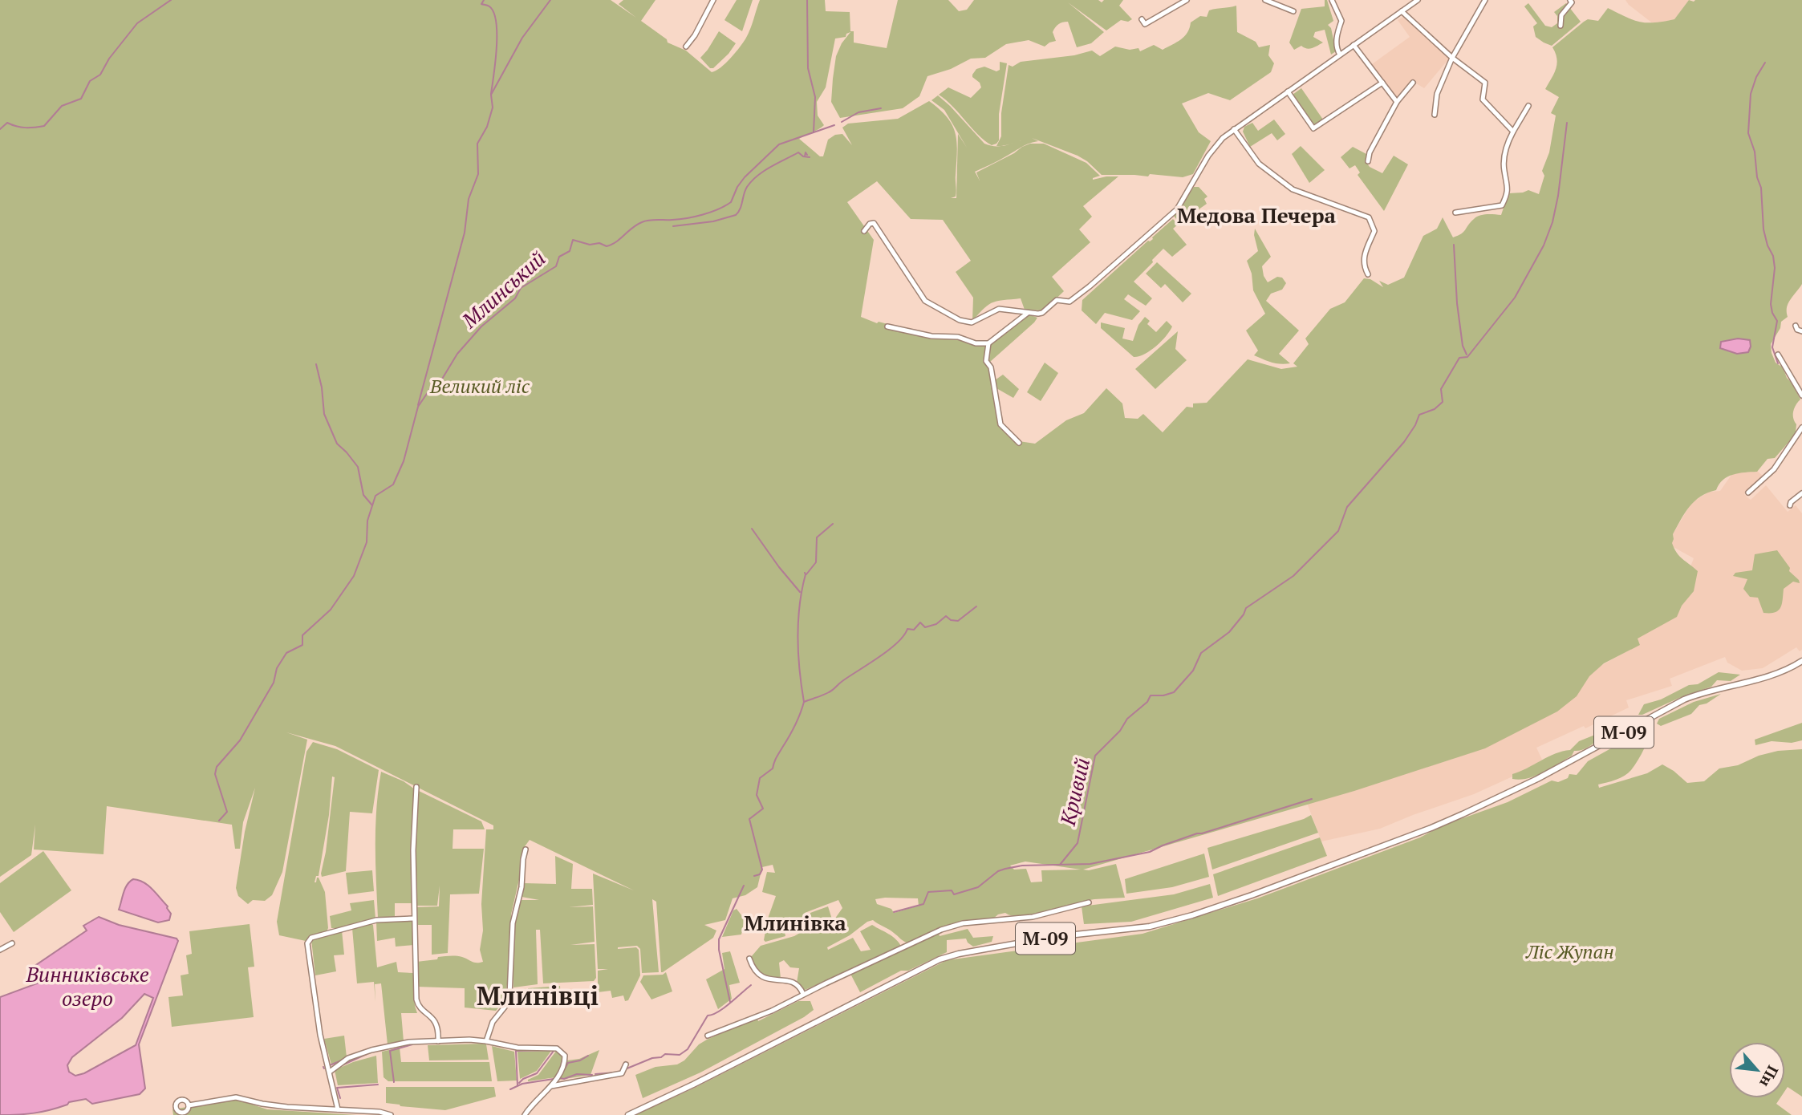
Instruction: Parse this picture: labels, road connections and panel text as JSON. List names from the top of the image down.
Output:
{
  "streets": {
    "main road": ["М-09"]
  },
  "districts": ["Медова Печера", "Млинівка", "Млинівці"],
  "water": ["Млинський", "Кривий", "Винниківське озеро"],
  "parks": ["Великий ліс", "Ліс Жупан"],
  "north": "bottom right"
}
